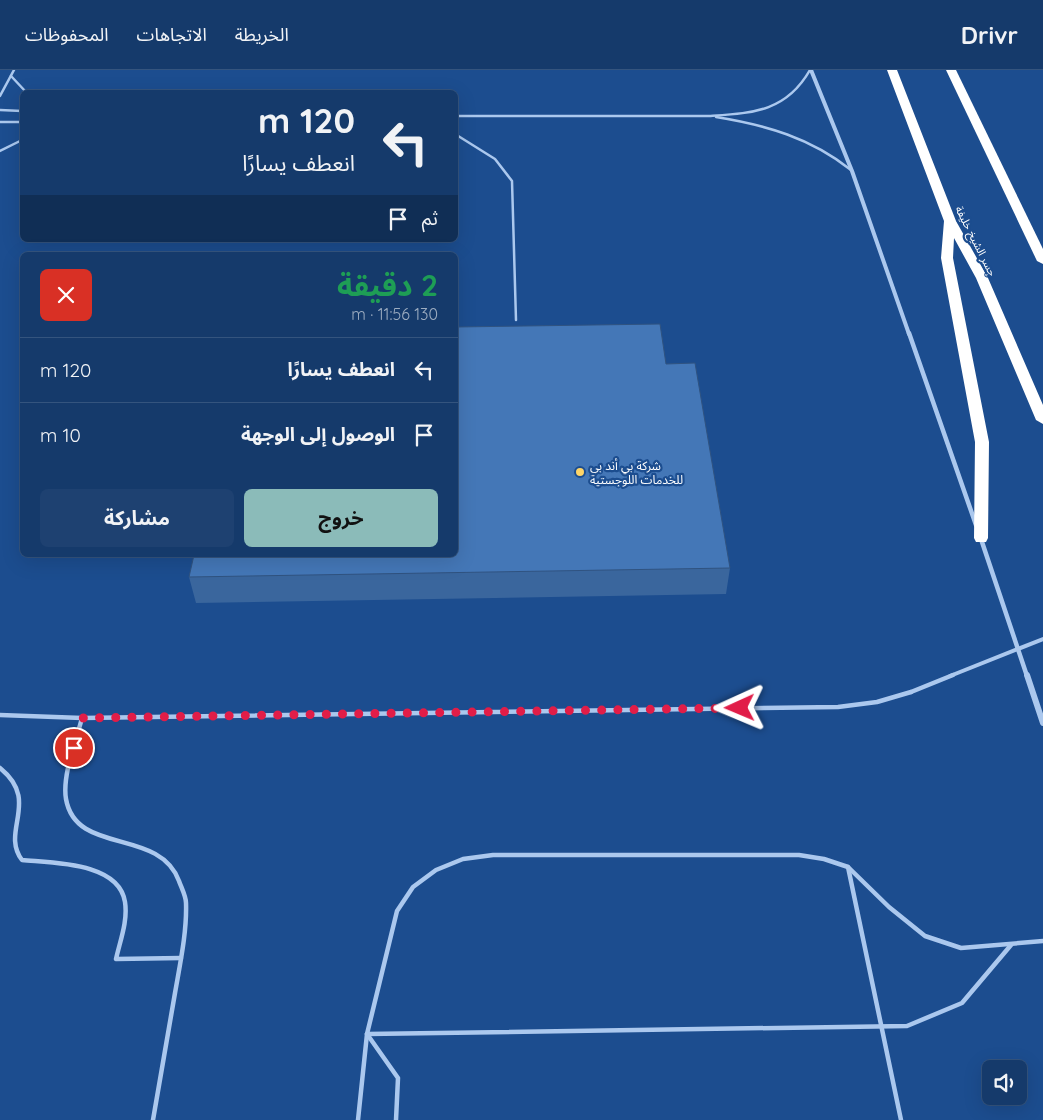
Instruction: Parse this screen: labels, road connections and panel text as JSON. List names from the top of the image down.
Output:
{
  "streets": {
    "highway": ["جسر الشيخ خليفة"]
  },
  "places": ["شركة بي أند بي للخدمات اللوجستية"],
  "page": {
    "header": "Drivr",
    "nav": ["الخريطة", "الاتجاهات", "المحفوظات"],
    "turn": ["120 m", "انعطف يسارًا"],
    "then": "ثم",
    "heading": ["2 دقيقة", "130 m · 11:56"],
    "list": [
      {
        "name": "انعطف يسارًا",
        "value": "120 m"
      },
      {
        "name": "الوصول إلى الوجهة",
        "value": "10 m"
      }
    ],
    "buttons": ["خروج", "مشاركة"]
  }
}
